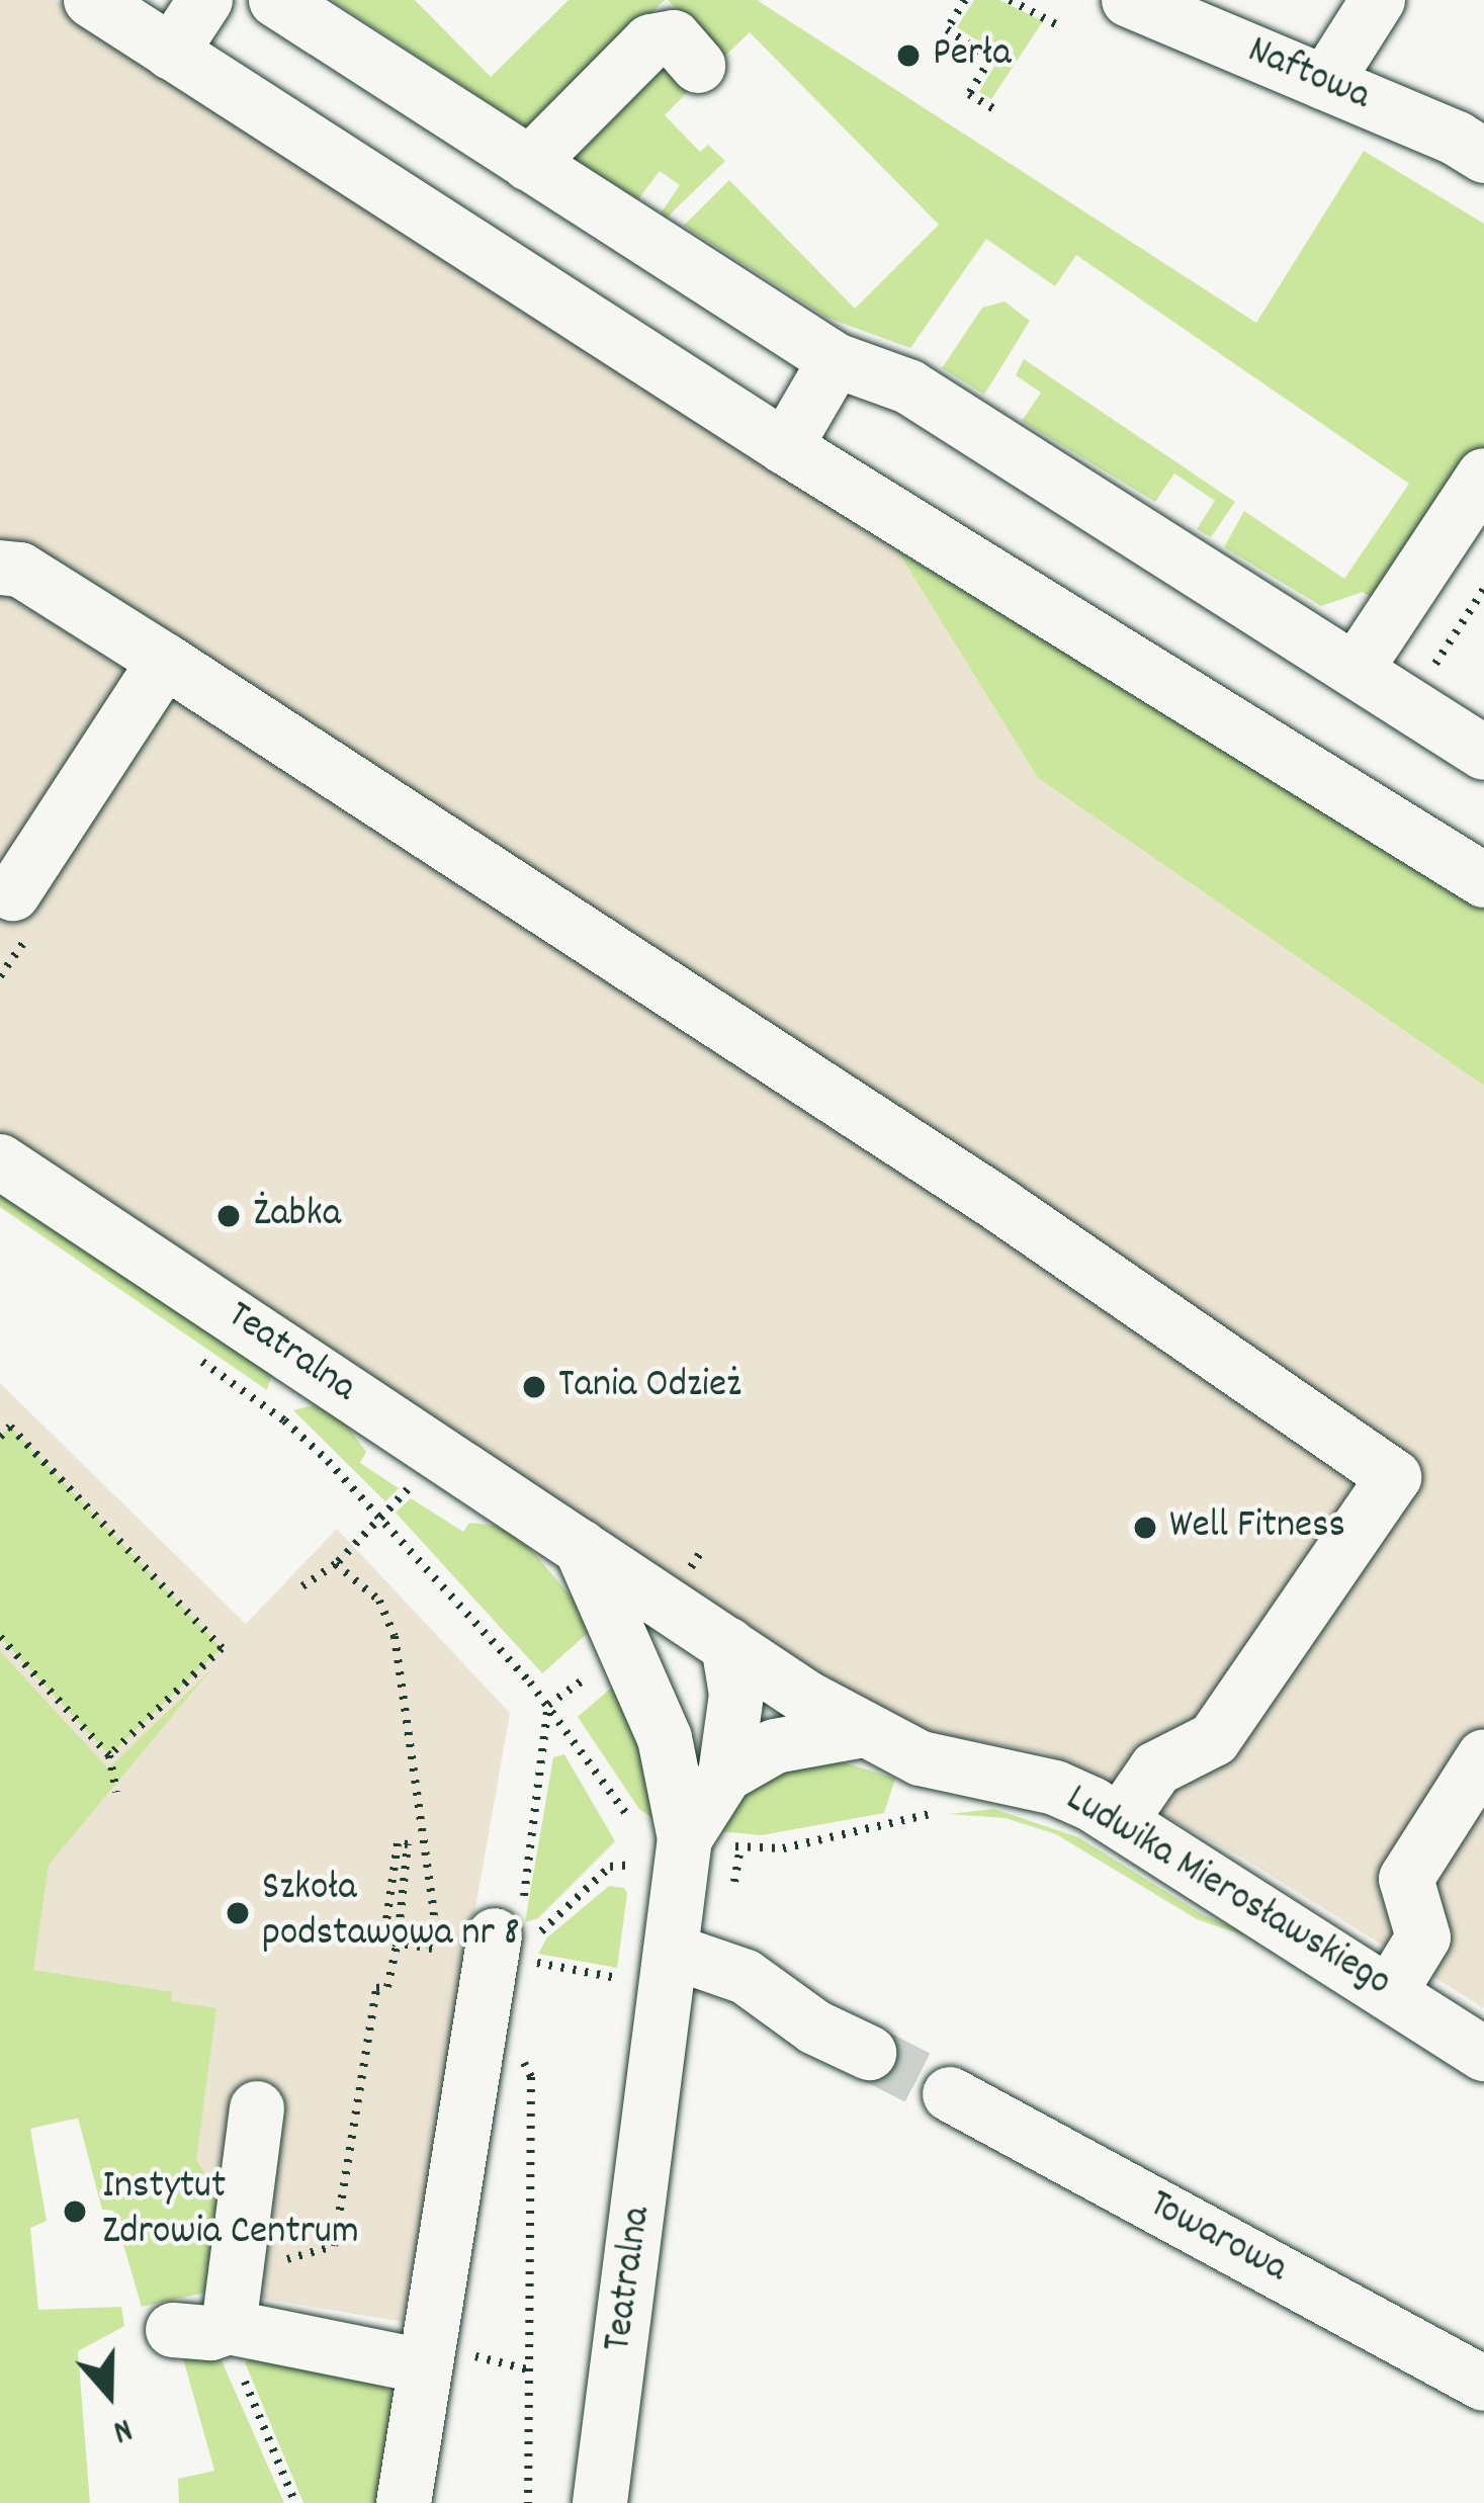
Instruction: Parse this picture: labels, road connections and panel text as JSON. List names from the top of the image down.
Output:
{
  "streets": {
    "street": [
      "Naftowa",
      "Teatralna",
      "Ludwika Mierosławskiego",
      "Towarowa"
    ]
  },
  "crossings": [
    ["Teatralna", "Ludwika Mierosławskiego"]
  ],
  "places": [
    "Perła",
    "Żabka",
    "Tania Odzież",
    "Well Fitness",
    "Szkoła podstawowa nr 8",
    "Instytut Zdrowia Centrum"
  ],
  "north": "bottom"
}
